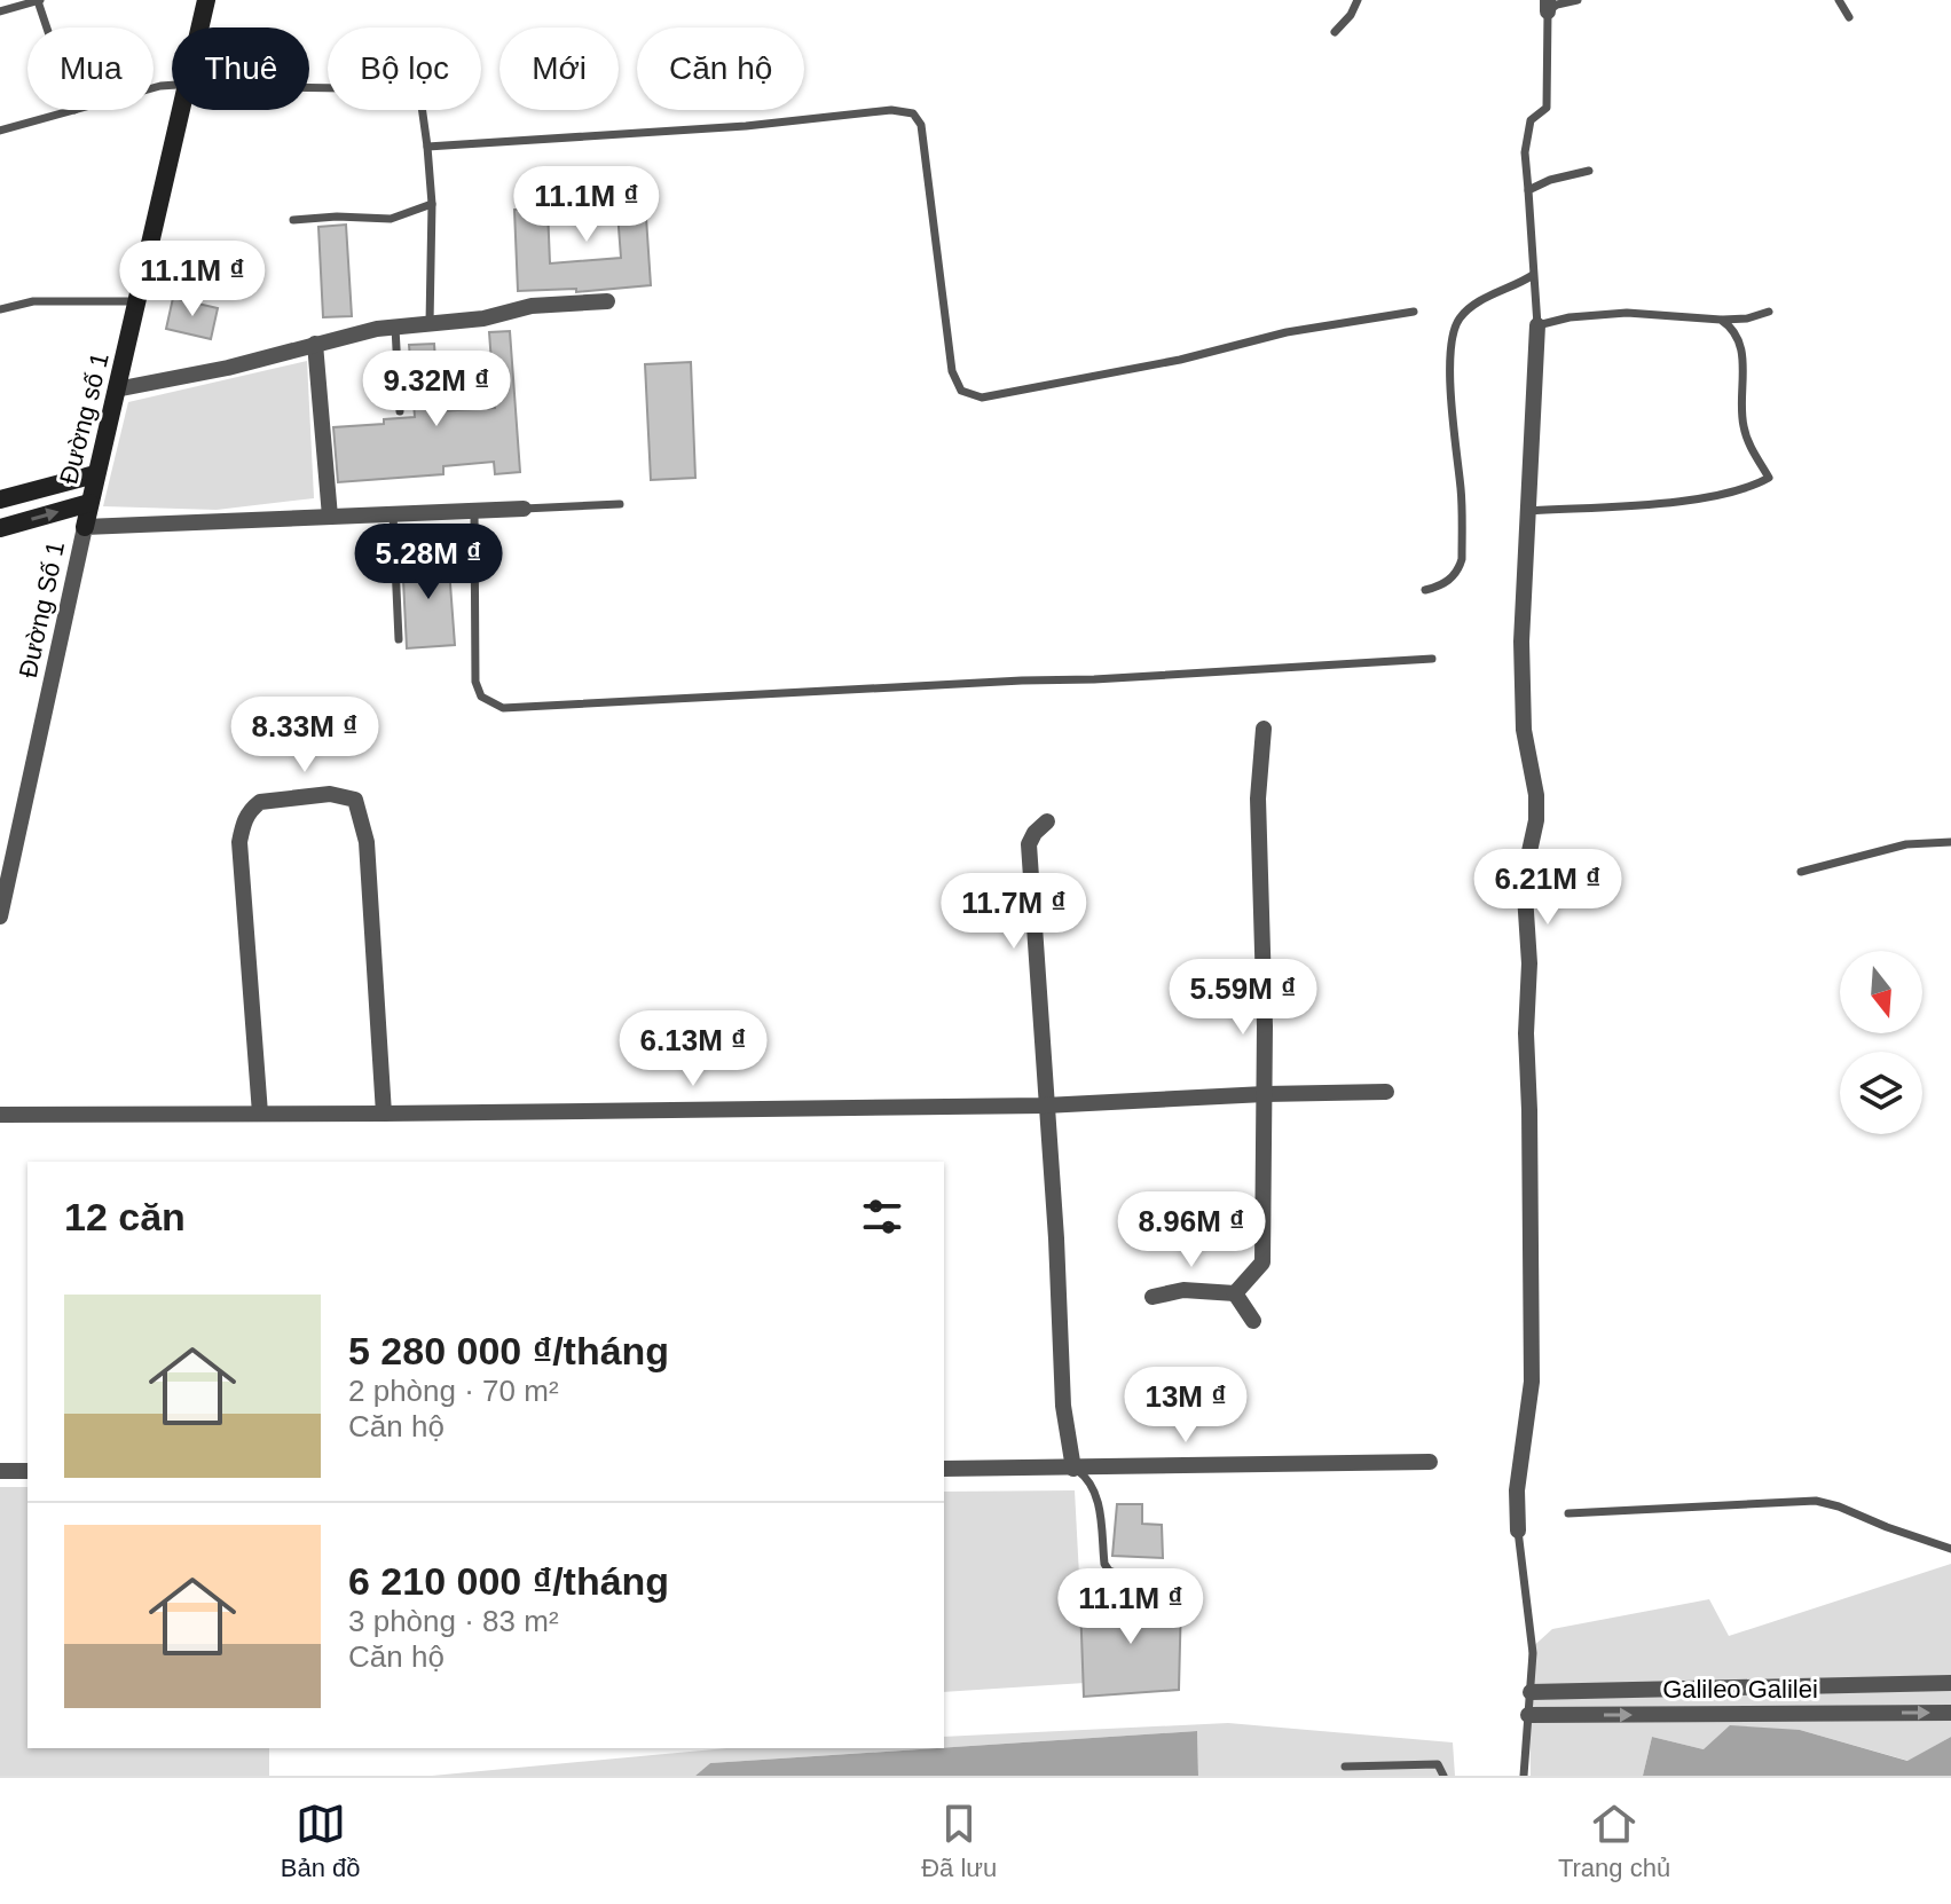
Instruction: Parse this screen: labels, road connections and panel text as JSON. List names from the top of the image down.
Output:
{
  "streets": {
    "street": ["Đường số 1", "Đường Số 1", "Galileo Galilei"]
  },
  "crossings": [
    ["Đường số 1", "Đường Số 1"]
  ],
  "north": "bottom",
  "page": {
    "chip": [
      "Mua",
      "Thuê",
      "Bộ lọc",
      "Mới",
      "Căn hộ"
    ],
    "price": [
      "11.1M ₫",
      "11.1M ₫",
      "9.32M ₫",
      "5.28M ₫",
      "8.33M ₫",
      "6.21M ₫",
      "11.7M ₫",
      "5.59M ₫",
      "6.13M ₫",
      "8.96M ₫",
      "13M ₫",
      "11.1M ₫"
    ],
    "heading": "12 căn",
    "list": [
      {
        "name": "5 280 000 ₫/tháng",
        "note": "2 phòng · 70 m² · Căn hộ"
      },
      {
        "name": "6 210 000 ₫/tháng",
        "note": "3 phòng · 83 m² · Căn hộ"
      }
    ],
    "tabs": ["Bản đồ", "Đã lưu", "Trang chủ"]
  }
}
